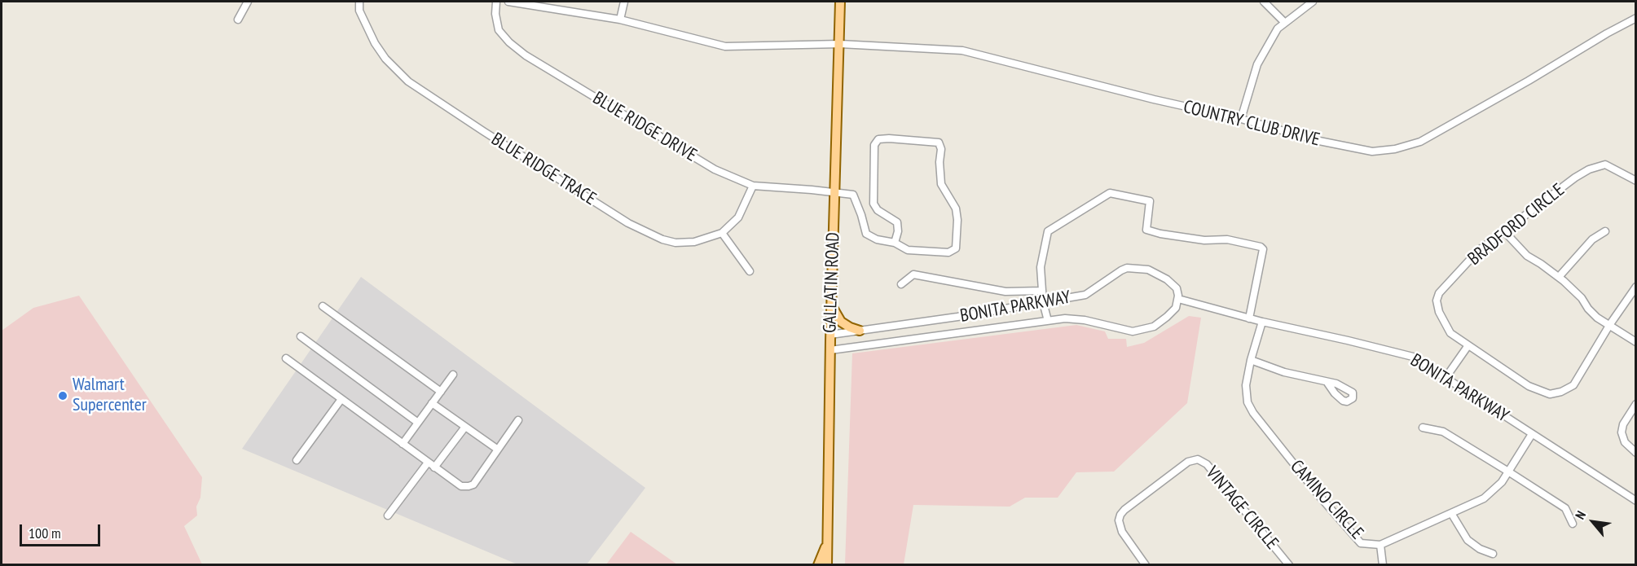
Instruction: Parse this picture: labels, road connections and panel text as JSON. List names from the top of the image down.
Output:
{
  "streets": {
    "main road": ["GALLATIN ROAD"],
    "street": [
      "COUNTRY CLUB DRIVE",
      "BLUE RIDGE DRIVE",
      "BLUE RIDGE TRACE",
      "BRADFORD CIRCLE",
      "BONITA PARKWAY",
      "CAMINO CIRCLE",
      "VINTAGE CIRCLE"
    ]
  },
  "crossings": [
    ["COUNTRY CLUB DRIVE", "GALLATIN ROAD"],
    ["BLUE RIDGE DRIVE", "BLUE RIDGE TRACE"],
    ["BLUE RIDGE DRIVE", "GALLATIN ROAD"],
    ["GALLATIN ROAD", "BONITA PARKWAY"],
    ["BONITA PARKWAY", "CAMINO CIRCLE"]
  ],
  "places": ["Walmart Supercenter"],
  "scale_bar": "100 m",
  "north": "top left"
}
